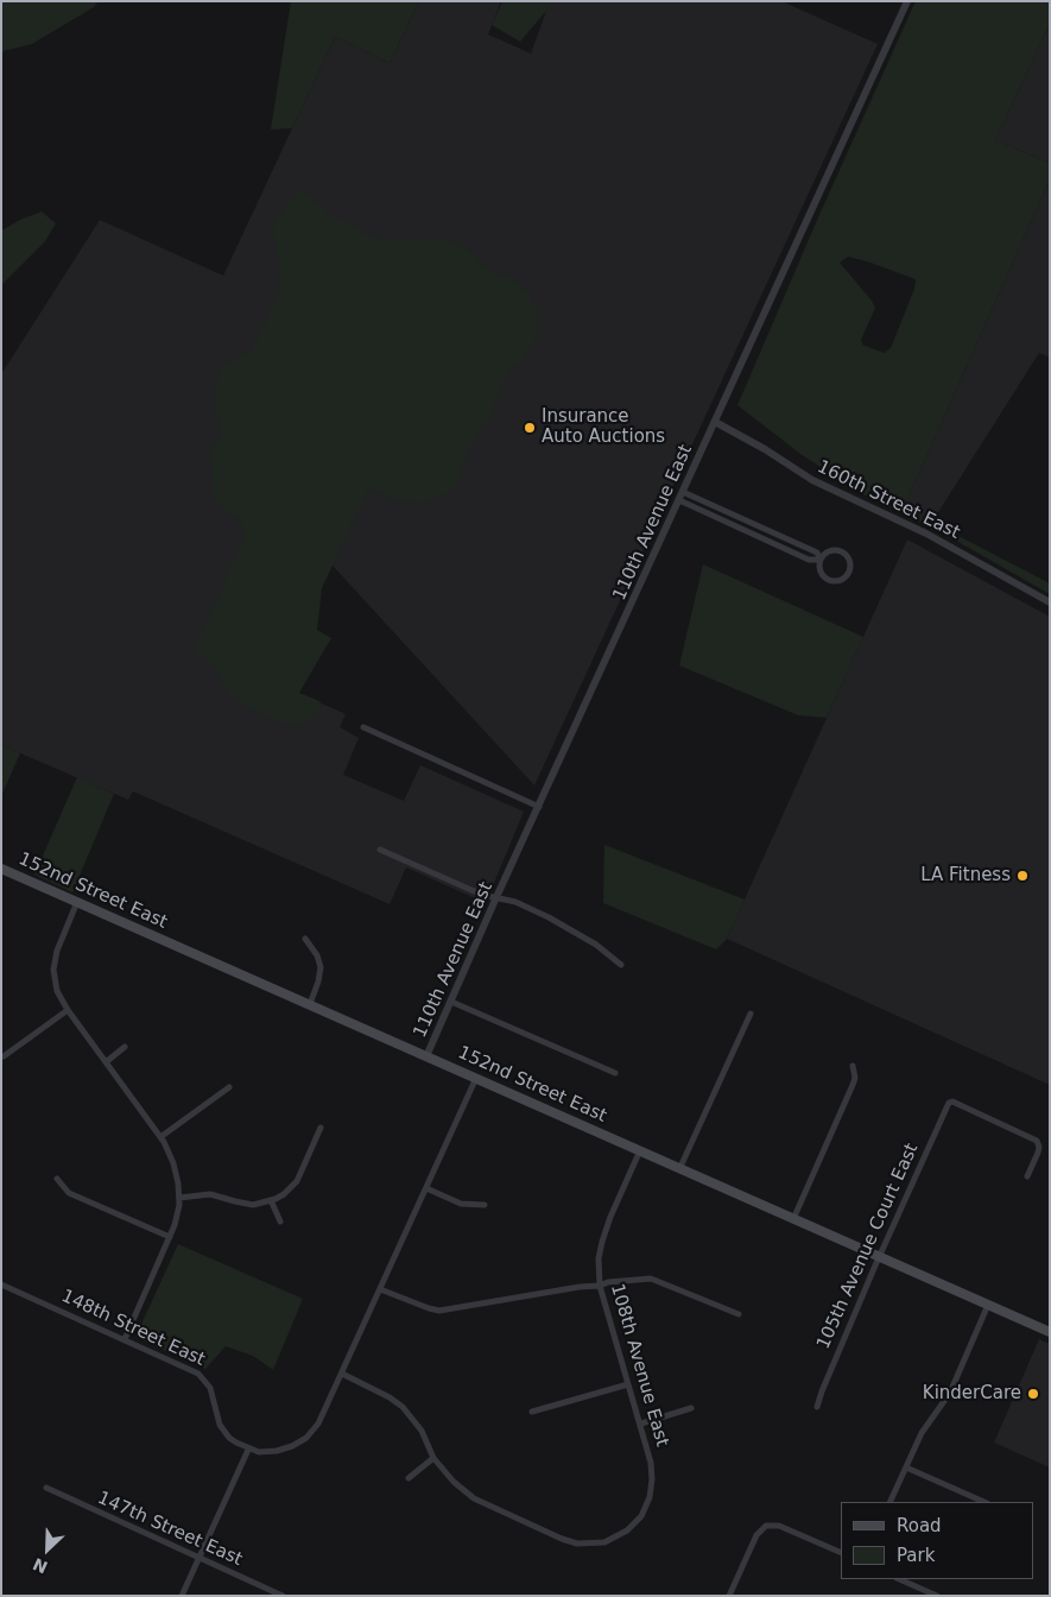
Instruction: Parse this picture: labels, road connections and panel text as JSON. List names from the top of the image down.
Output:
{
  "streets": {
    "main road": ["152nd Street East"],
    "street": [
      "160th Street East",
      "110th Avenue East",
      "105th Avenue Court East",
      "148th Street East",
      "108th Avenue East",
      "147th Street East"
    ]
  },
  "crossings": [
    ["160th Street East", "110th Avenue East"],
    ["110th Avenue East", "152nd Street East"],
    ["152nd Street East", "105th Avenue Court East"],
    ["152nd Street East", "108th Avenue East"]
  ],
  "places": ["Insurance Auto Auctions", "LA Fitness", "KinderCare"],
  "legend": ["Road", "Park"],
  "north": "bottom left"
}
